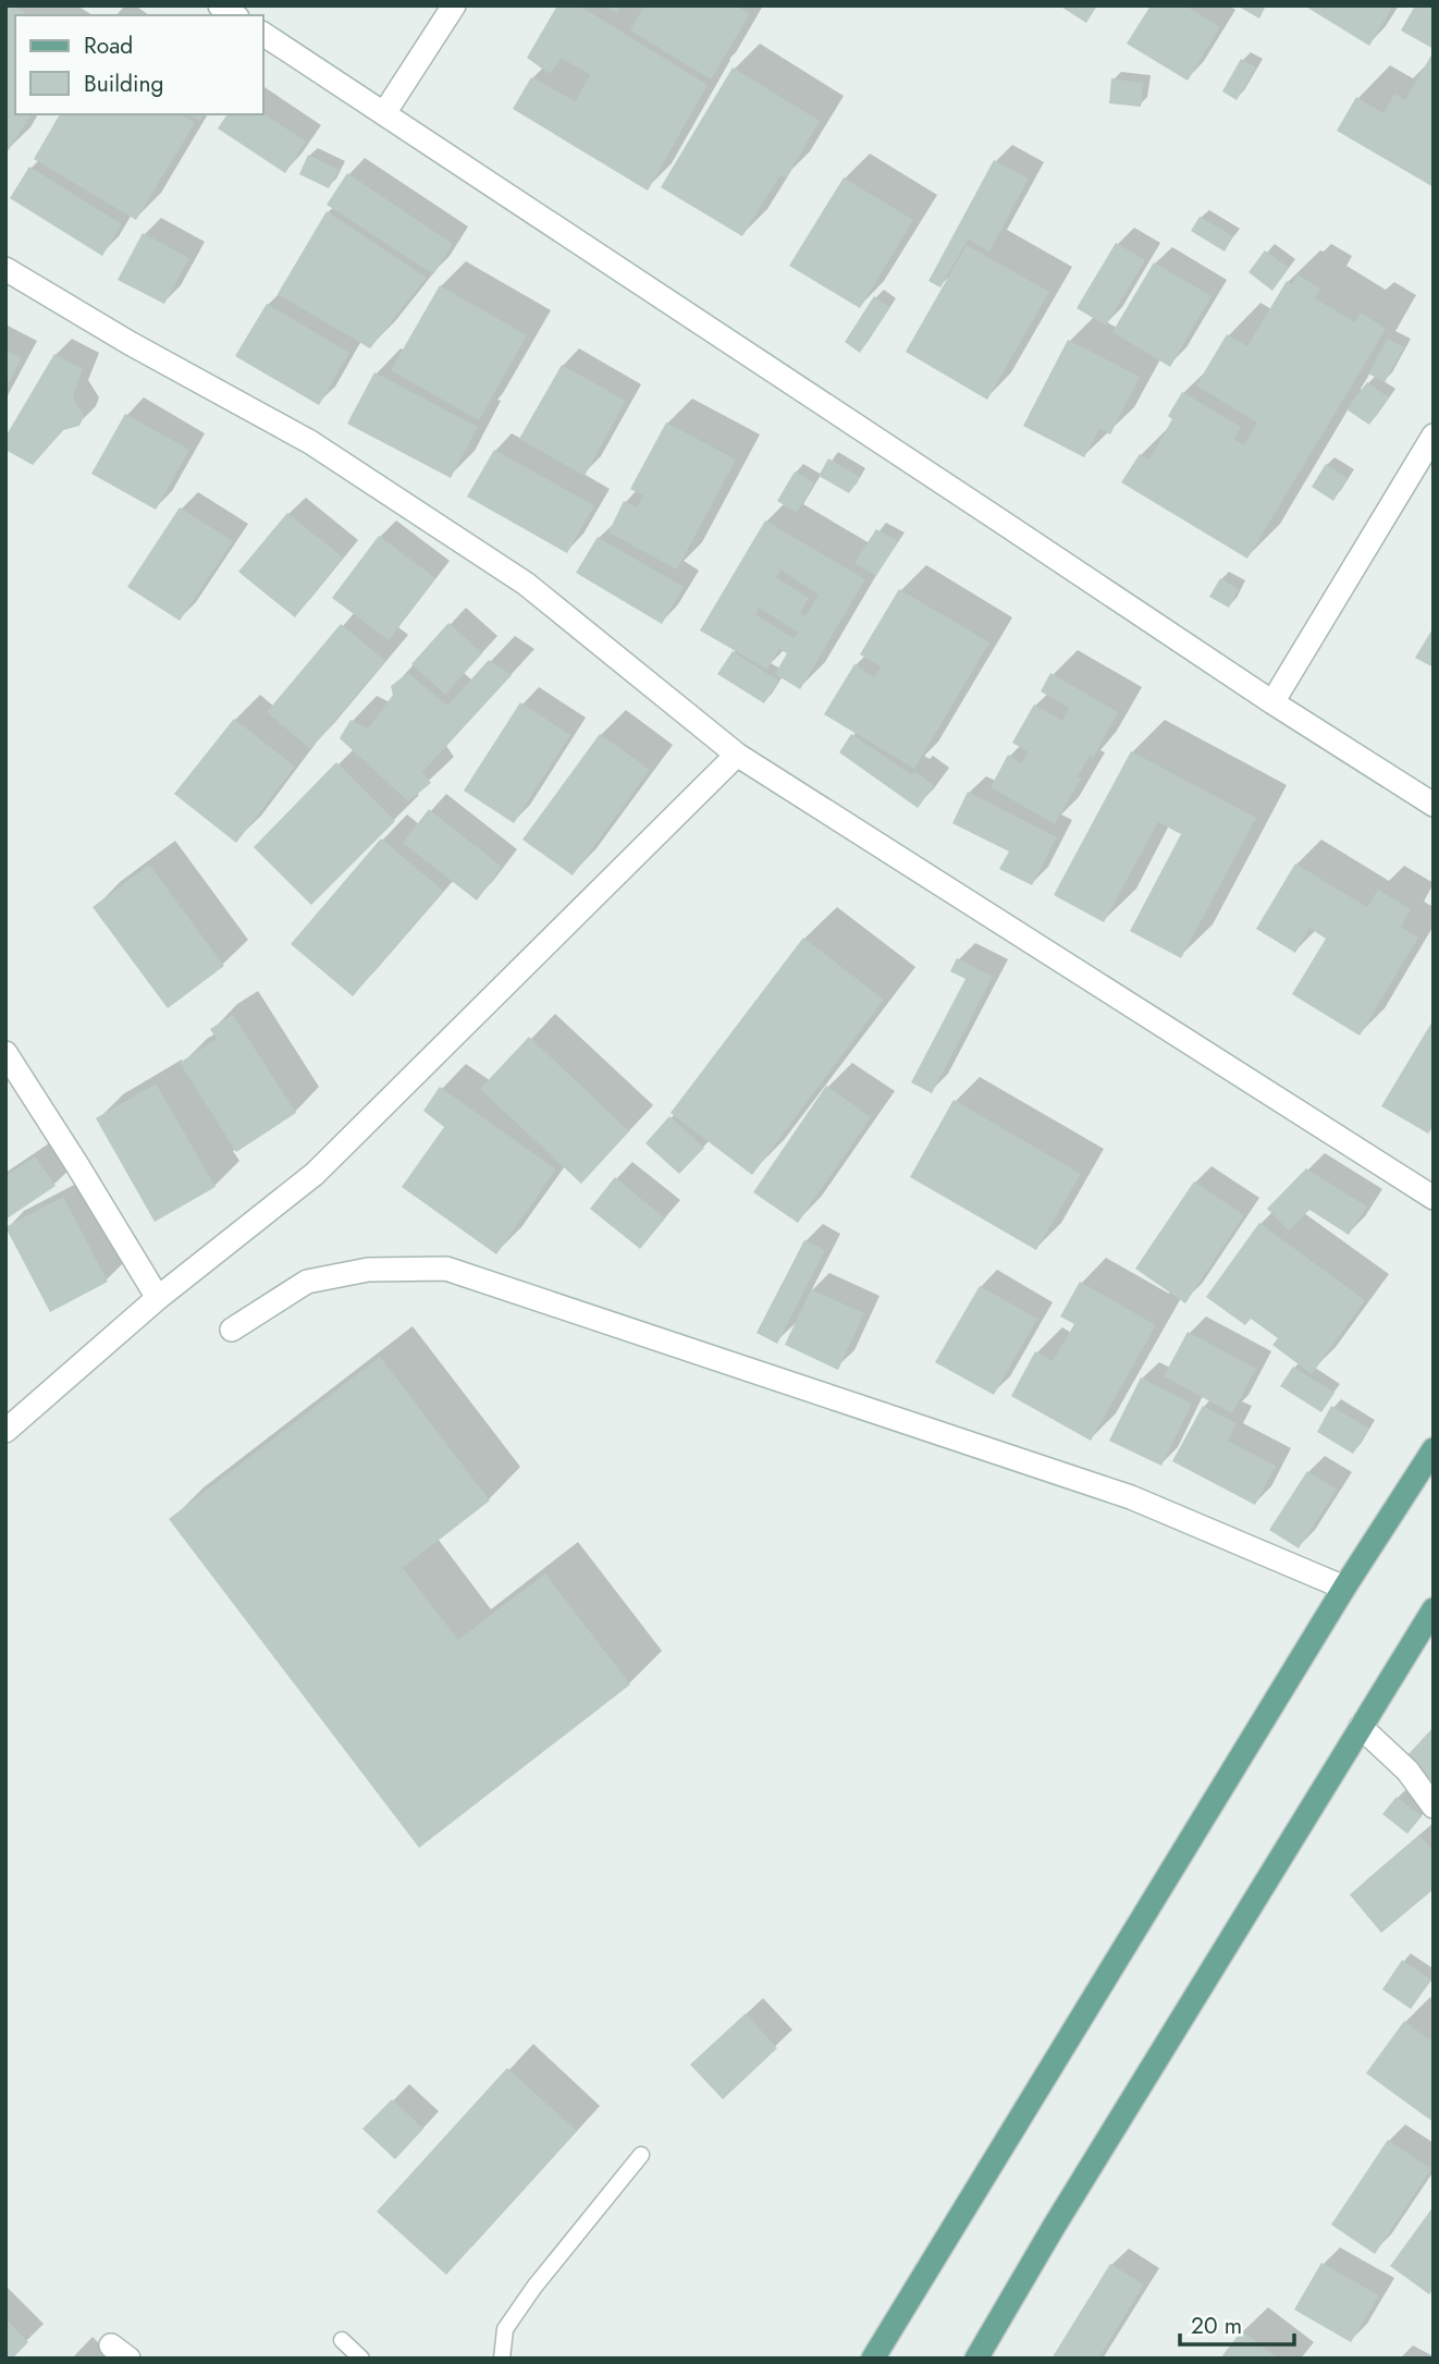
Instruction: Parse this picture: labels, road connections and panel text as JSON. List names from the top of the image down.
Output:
{
  "legend": ["Road", "Building"],
  "scale_bar": "20 m"
}
